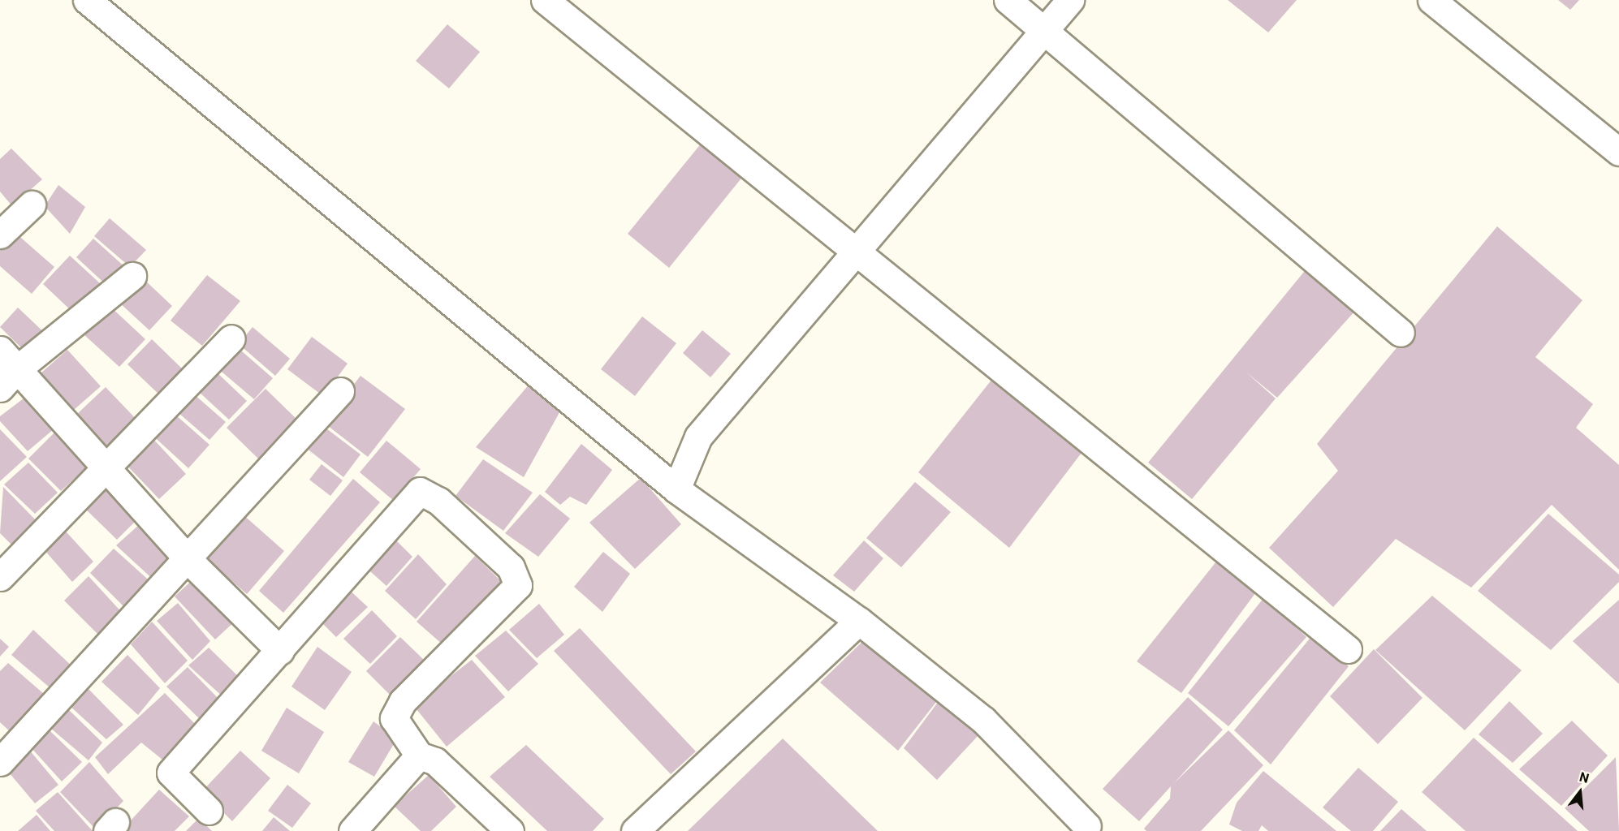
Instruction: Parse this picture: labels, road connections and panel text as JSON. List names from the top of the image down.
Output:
{
  "north": "top"
}
